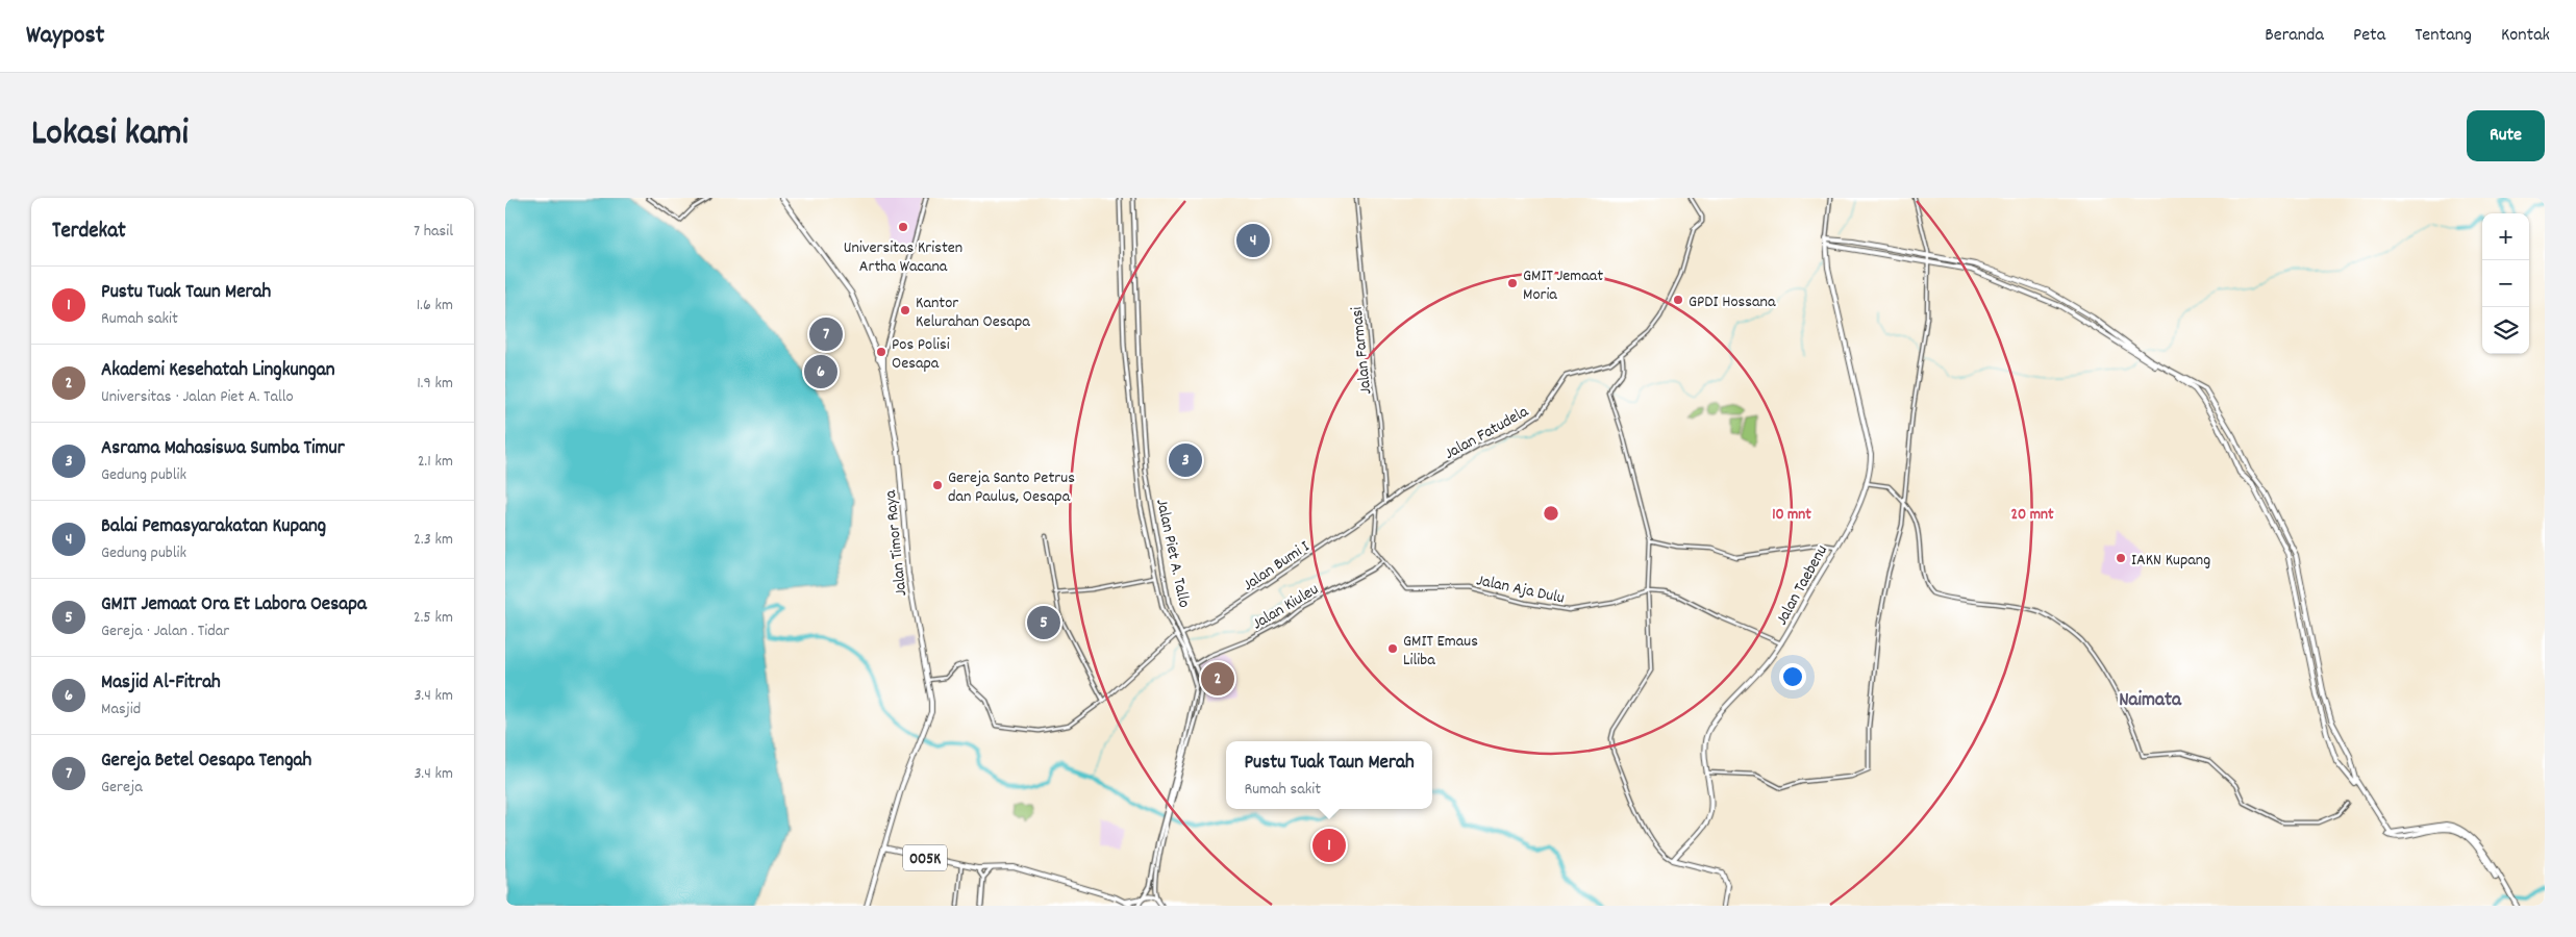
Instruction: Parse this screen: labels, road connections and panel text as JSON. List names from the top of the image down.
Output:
{
  "streets": {
    "main road": [
      "Jalan Timor Raya",
      "Jalan Piet A. Tallo",
      "Jalan Taebenu",
      "005K"
    ],
    "street": [
      "Jalan Farmasi",
      "Jalan Fatudela",
      "Jalan Bumi I",
      "Jalan Aja Dulu",
      "Jalan Kiuleu"
    ]
  },
  "crossings": [
    ["Jalan Farmasi", "Jalan Fatudela"],
    ["Jalan Fatudela", "Jalan Bumi I"],
    ["Jalan Fatudela", "Jalan Aja Dulu"],
    ["Jalan Timor Raya", "005K"],
    ["Jalan Piet A. Tallo", "Jalan Bumi I"],
    ["Jalan Piet A. Tallo", "Jalan Kiuleu"],
    ["Jalan Piet A. Tallo", "005K"],
    ["Jalan Bumi I", "Jalan Aja Dulu"],
    ["Jalan Taebenu", "Jalan Aja Dulu"],
    ["Jalan Aja Dulu", "Jalan Kiuleu"]
  ],
  "districts": ["Naimata"],
  "places": [
    "Universitas Kristen Artha Wacana",
    "GMIT Jemaat Moria",
    "GPDI Hossana",
    "Kantor Kelurahan Oesapa",
    "Pos Polisi Oesapa",
    "Gereja Santo Petrus dan Paulus, Oesapa",
    "IAKN Kupang",
    "GMIT Emaus Liliba"
  ],
  "page": {
    "header": "Waypost",
    "nav": [
      "Beranda",
      "Peta",
      "Tentang",
      "Kontak"
    ],
    "title": "Lokasi kami",
    "buttons": "Rute",
    "heading": ["Terdekat", "7 hasil"],
    "map_buttons": ["+", "−"],
    "pins": [
      "4",
      "7",
      "6",
      "3",
      "5",
      "2",
      "1"
    ],
    "list": [
      {
        "mark": "1",
        "name": "Pustu Tuak Taun Merah",
        "note": "Rumah sakit",
        "value": "1.6 km"
      },
      {
        "mark": "2",
        "name": "Akademi Kesehatah Lingkungan",
        "note": "Universitas · Jalan Piet A. Tallo",
        "value": "1.9 km"
      },
      {
        "mark": "3",
        "name": "Asrama Mahasiswa Sumba Timur",
        "note": "Gedung publik",
        "value": "2.1 km"
      },
      {
        "mark": "4",
        "name": "Balai Pemasyarakatan Kupang",
        "note": "Gedung publik",
        "value": "2.3 km"
      },
      {
        "mark": "5",
        "name": "GMIT Jemaat Ora Et Labora Oesapa",
        "note": "Gereja · Jalan . Tidar",
        "value": "2.5 km"
      },
      {
        "mark": "6",
        "name": "Masjid Al-Fitrah",
        "note": "Masjid",
        "value": "3.4 km"
      },
      {
        "mark": "7",
        "name": "Gereja Betel Oesapa Tengah",
        "note": "Gereja",
        "value": "3.4 km"
      }
    ],
    "popup": ["Pustu Tuak Taun Merah", "Rumah sakit"]
  },
  "rings": ["10 mnt", "20 mnt"]
}
